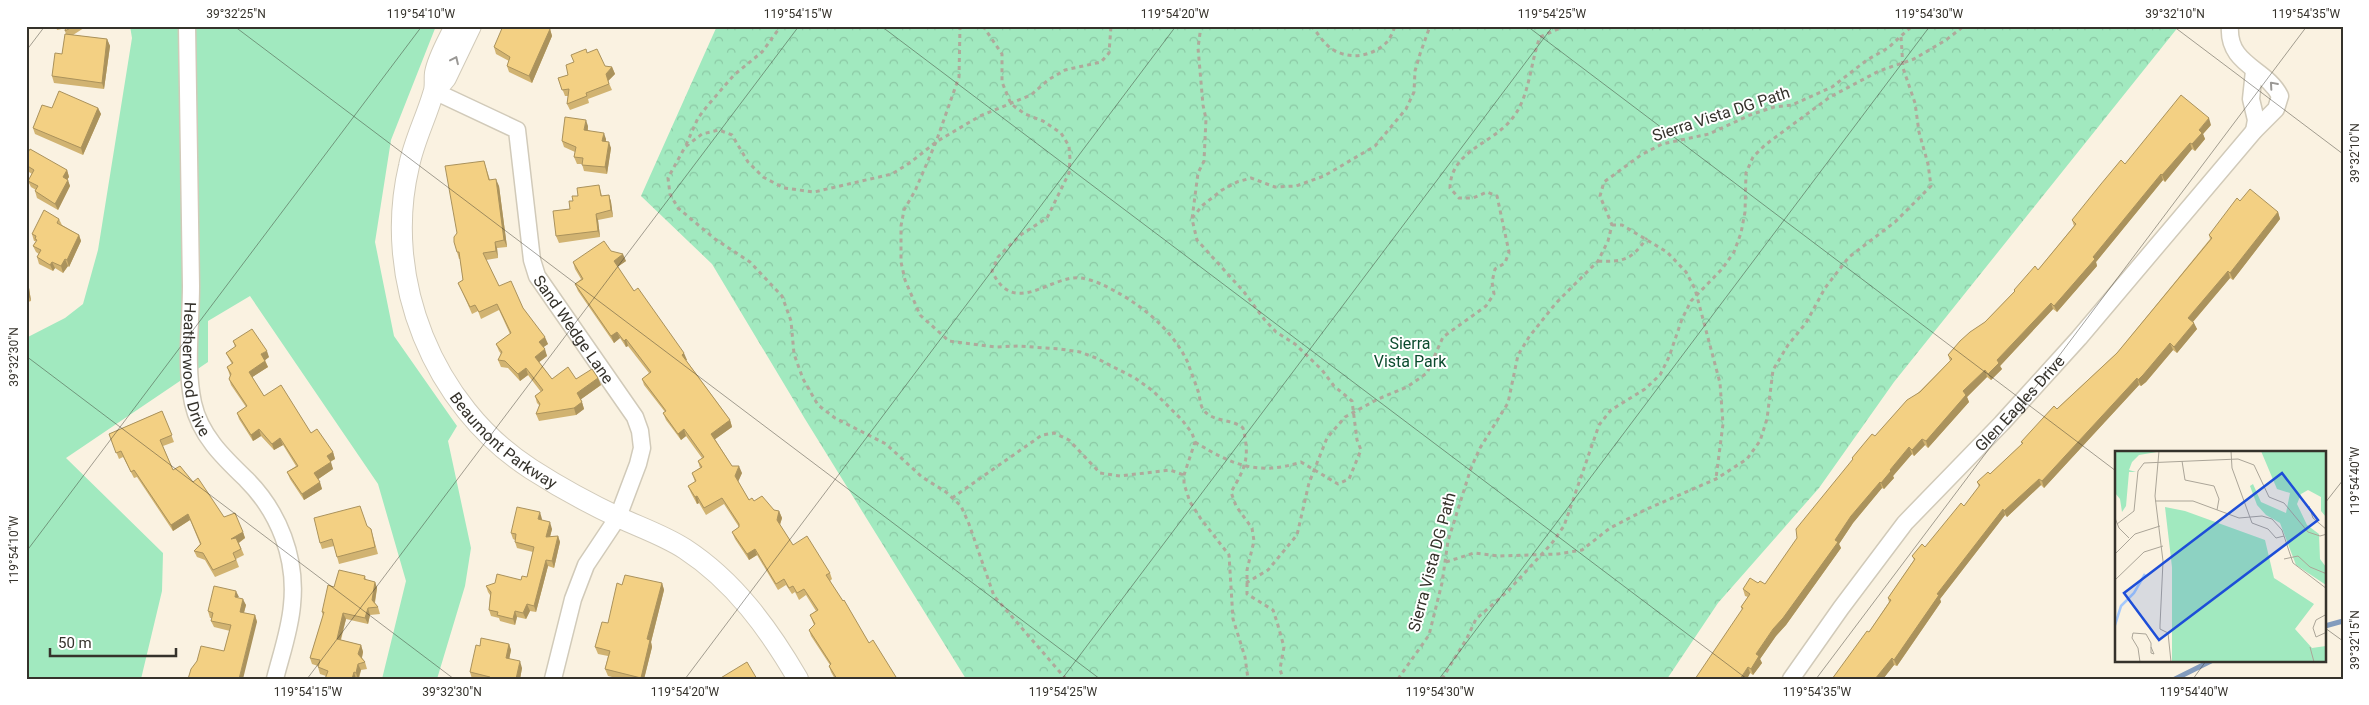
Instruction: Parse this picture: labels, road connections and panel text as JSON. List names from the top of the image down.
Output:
{
  "streets": {
    "street": [
      "Sand Wedge Lane",
      "Heatherwood Drive",
      "Glen Eagles Drive",
      "Beaumont Parkway"
    ],
    "path": ["Sierra Vista DG Path"]
  },
  "crossings": [
    ["Sand Wedge Lane", "Beaumont Parkway"]
  ],
  "parks": ["Sierra Vista Park"],
  "scale_bar": "50 m",
  "coordinates": [
    "39°32'25\"N",
    "119°54'10\"W",
    "119°54'15\"W",
    "119°54'20\"W",
    "119°54'25\"W",
    "119°54'30\"W",
    "39°32'10\"N",
    "119°54'35\"W",
    "39°32'30\"N",
    "119°54'40\"W",
    "39°32'15\"N"
  ]
}
